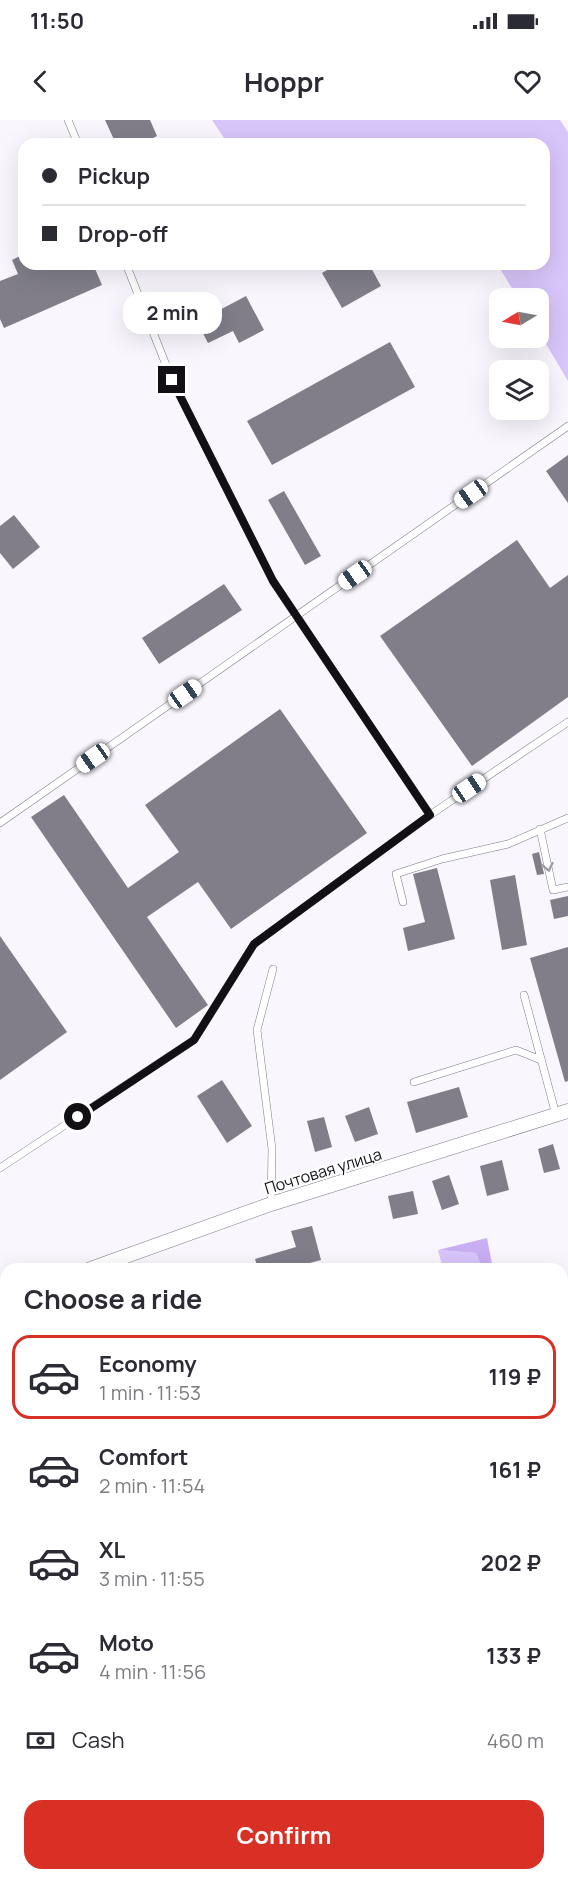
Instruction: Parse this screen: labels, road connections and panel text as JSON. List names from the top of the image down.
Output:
{
  "streets": {
    "street": ["Почтовая улица"]
  },
  "north": "left",
  "page": {
    "status": "11:50",
    "header": "Hoppr",
    "banner": ["Pickup", "Drop-off"],
    "bubble": "2 min",
    "heading": "Choose a ride",
    "list": [
      {
        "name": "Economy",
        "note": "1 min · 11:53",
        "value": "119 ₽"
      },
      {
        "name": "Comfort",
        "note": "2 min · 11:54",
        "value": "161 ₽"
      },
      {
        "name": "XL",
        "note": "3 min · 11:55",
        "value": "202 ₽"
      },
      {
        "name": "Moto",
        "note": "4 min · 11:56",
        "value": "133 ₽"
      }
    ],
    "pay": ["Cash", "460 m"],
    "buttons": "Confirm"
  }
}
